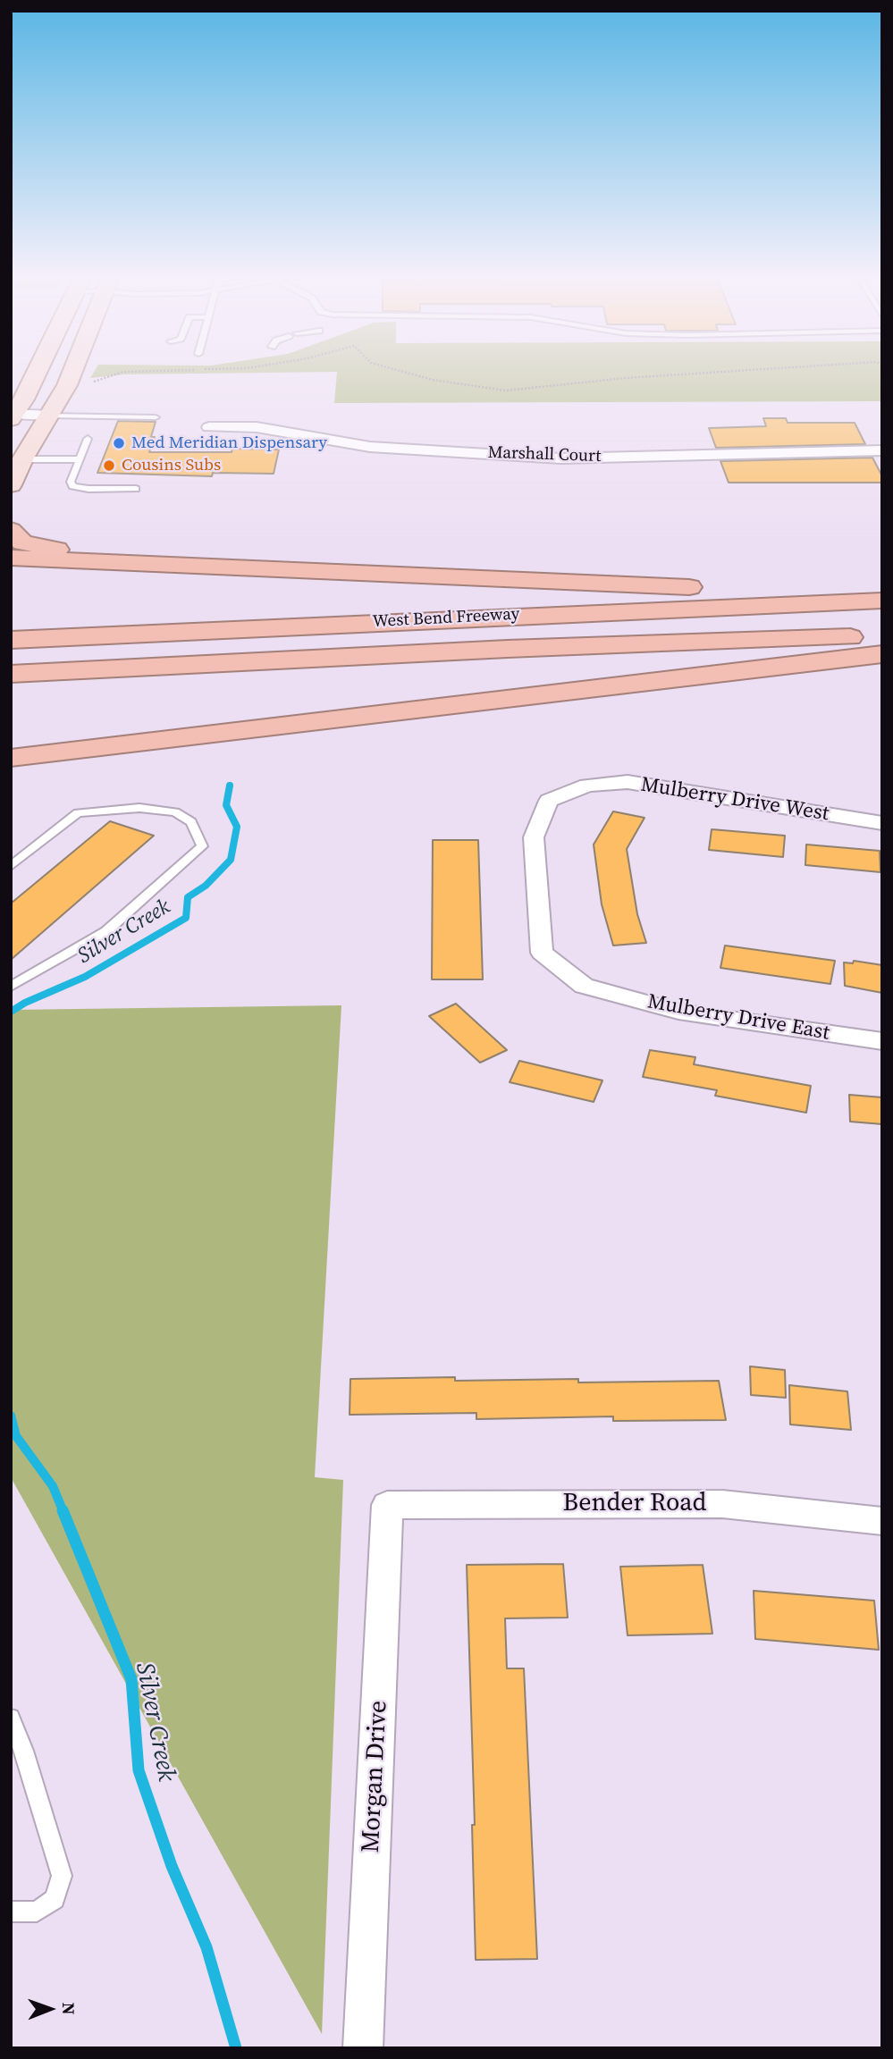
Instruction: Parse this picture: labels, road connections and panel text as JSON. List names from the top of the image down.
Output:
{
  "streets": {
    "highway": ["West Bend Freeway"],
    "street": [
      "Marshall Court",
      "Mulberry Drive West",
      "Mulberry Drive East",
      "Bender Road",
      "Morgan Drive"
    ]
  },
  "crossings": [
    ["Mulberry Drive West", "Mulberry Drive East"],
    ["Bender Road", "Morgan Drive"]
  ],
  "water": ["Silver Creek"],
  "places": ["Med Meridian Dispensary", "Cousins Subs"],
  "north": "right"
}
